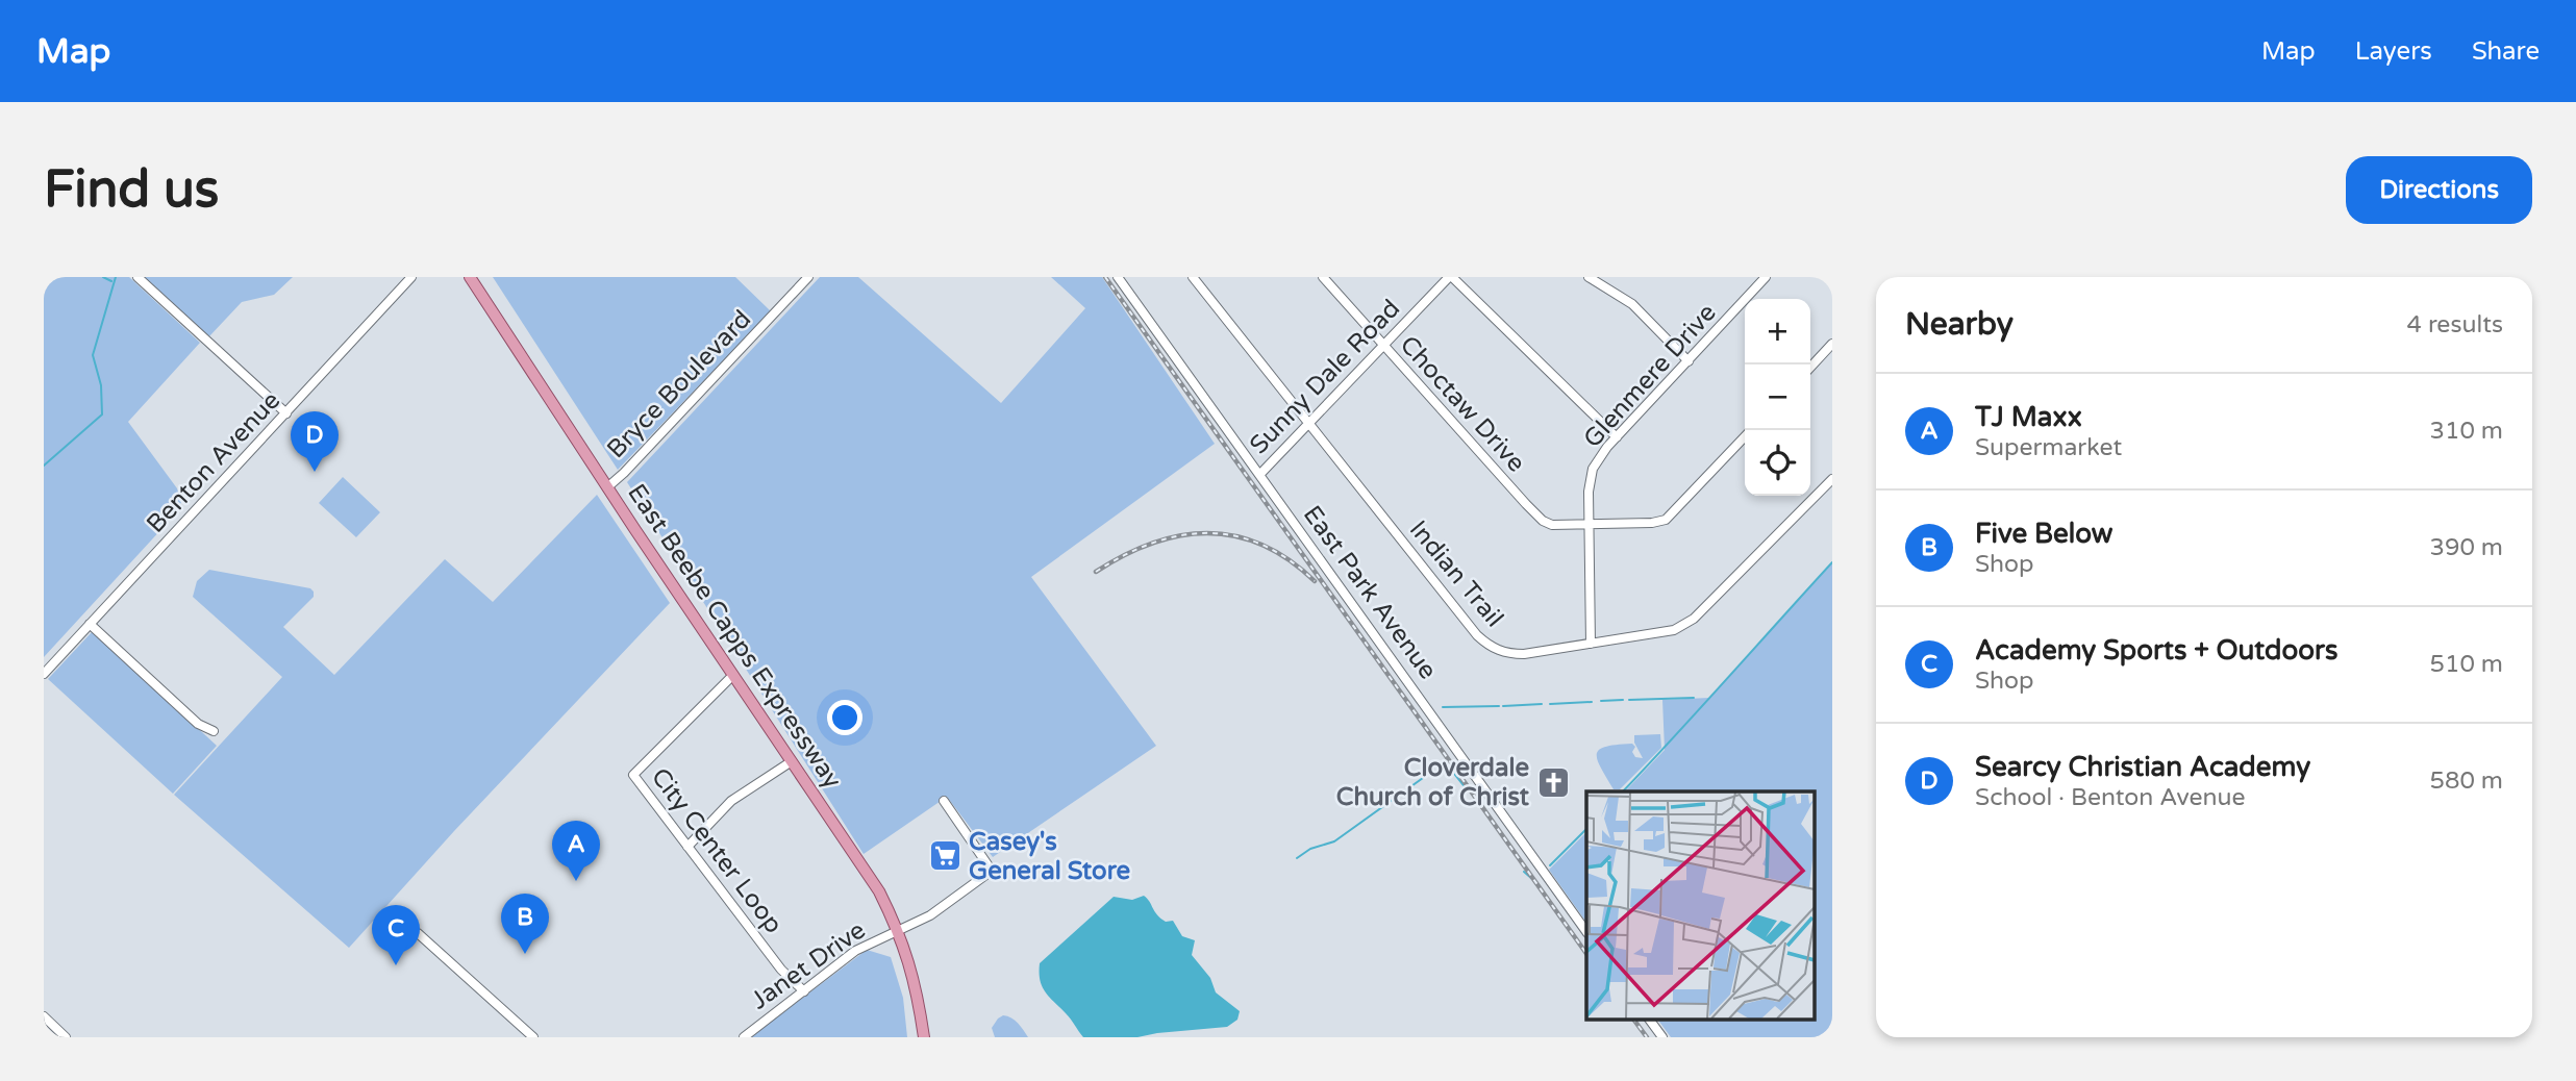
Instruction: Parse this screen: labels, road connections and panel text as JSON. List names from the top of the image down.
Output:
{
  "streets": {
    "main road": ["East Beebe Capps Expressway"],
    "street": [
      "Glenmere Drive",
      "Sunny Dale Road",
      "Bryce Boulevard",
      "Choctaw Drive",
      "Benton Avenue",
      "Indian Trail",
      "East Park Avenue",
      "City Center Loop",
      "Janet Drive"
    ]
  },
  "crossings": [
    ["Glenmere Drive", "Choctaw Drive"],
    ["Glenmere Drive", "Indian Trail"],
    ["Sunny Dale Road", "Choctaw Drive"],
    ["Sunny Dale Road", "Indian Trail"],
    ["Sunny Dale Road", "East Park Avenue"],
    ["Bryce Boulevard", "East Beebe Capps Expressway"],
    ["East Beebe Capps Expressway", "City Center Loop"],
    ["East Beebe Capps Expressway", "Janet Drive"],
    ["City Center Loop", "Janet Drive"]
  ],
  "places": {
    "church": ["Cloverdale Church of Christ"],
    "supermarket": ["Casey's General Store"]
  },
  "page": {
    "header": "Map",
    "nav": ["Map", "Layers", "Share"],
    "buttons": "Directions",
    "title": "Find us",
    "heading": ["Nearby", "4 results"],
    "map_buttons": ["+", "−"],
    "list": [
      {
        "mark": "A",
        "name": "TJ Maxx",
        "note": "Supermarket",
        "value": "310 m"
      },
      {
        "mark": "B",
        "name": "Five Below",
        "note": "Shop",
        "value": "390 m"
      },
      {
        "mark": "C",
        "name": "Academy Sports + Outdoors",
        "note": "Shop",
        "value": "510 m"
      },
      {
        "mark": "D",
        "name": "Searcy Christian Academy",
        "note": "School · Benton Avenue",
        "value": "580 m"
      }
    ],
    "pins": [
      "D",
      "A",
      "B",
      "C"
    ]
  }
}
